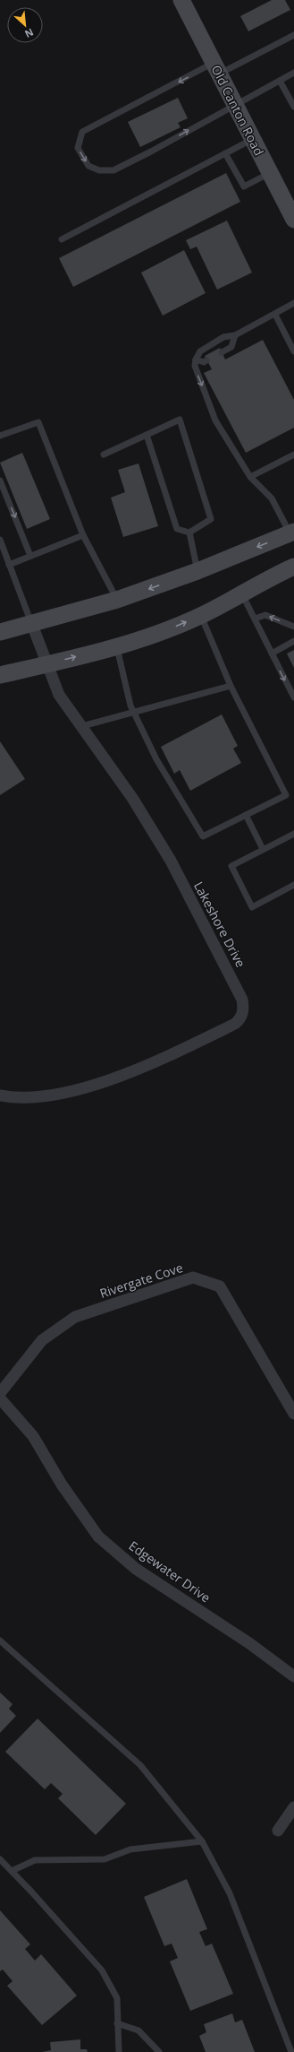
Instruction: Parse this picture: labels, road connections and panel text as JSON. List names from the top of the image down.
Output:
{
  "streets": {
    "main road": ["Old Canton Road"],
    "street": ["Lakeshore Drive", "Rivergate Cove", "Edgewater Drive"]
  },
  "north": "bottom right"
}
